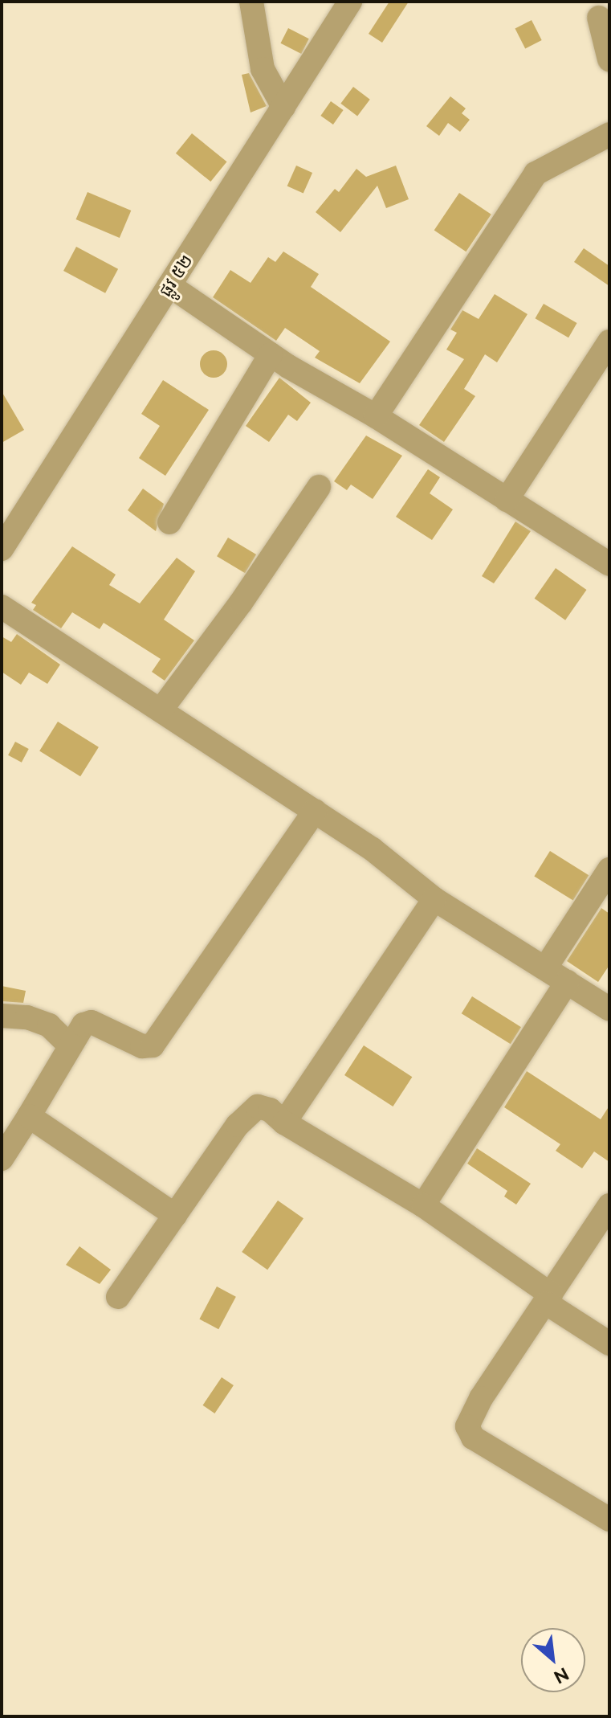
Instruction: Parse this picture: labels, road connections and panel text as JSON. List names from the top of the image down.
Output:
{
  "streets": {
    "street": ["ផ្លូវ ៥២"]
  },
  "north": "bottom right"
}
